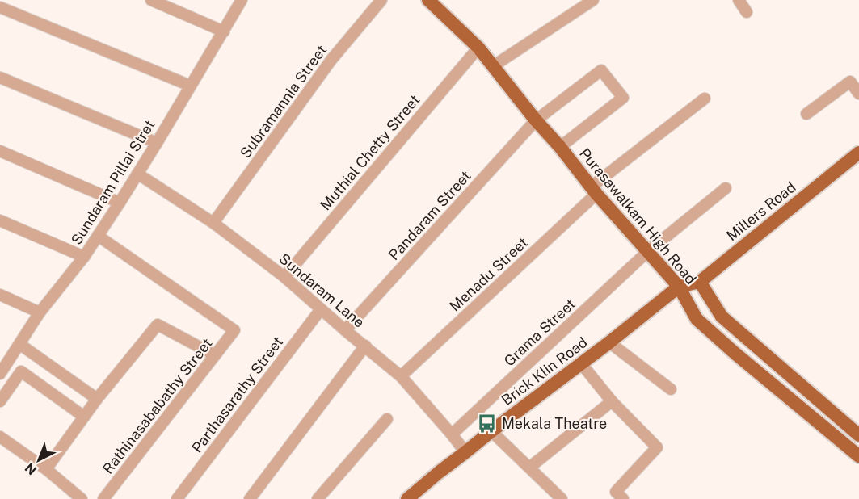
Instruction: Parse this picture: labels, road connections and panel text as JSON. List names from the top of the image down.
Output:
{
  "streets": {
    "main road": ["Millers Road", "Purasawalkam High Road", "Brick Klin Road"],
    "street": [
      "Subramannia Street",
      "Muthial Chetty Street",
      "Sundaram Pillai Stret",
      "Pandaram Street",
      "Menadu Street",
      "Sundaram Lane",
      "Grama Street",
      "Parthasarathy Street",
      "Rathinasababathy Street"
    ]
  },
  "crossings": [
    ["Subramannia Street", "Sundaram Lane"],
    ["Muthial Chetty Street", "Purasawalkam High Road"],
    ["Muthial Chetty Street", "Sundaram Lane"],
    ["Sundaram Pillai Stret", "Sundaram Lane"],
    ["Sundaram Pillai Stret", "Rathinasababathy Street"],
    ["Millers Road", "Purasawalkam High Road"],
    ["Millers Road", "Brick Klin Road"],
    ["Pandaram Street", "Purasawalkam High Road"],
    ["Pandaram Street", "Sundaram Lane"],
    ["Purasawalkam High Road", "Menadu Street"],
    ["Purasawalkam High Road", "Grama Street"],
    ["Purasawalkam High Road", "Brick Klin Road"],
    ["Menadu Street", "Sundaram Lane"],
    ["Sundaram Lane", "Grama Street"],
    ["Sundaram Lane", "Brick Klin Road"],
    ["Sundaram Lane", "Parthasarathy Street"]
  ],
  "places": {
    "bus stop": ["Mekala Theatre"]
  },
  "north": "bottom left"
}
